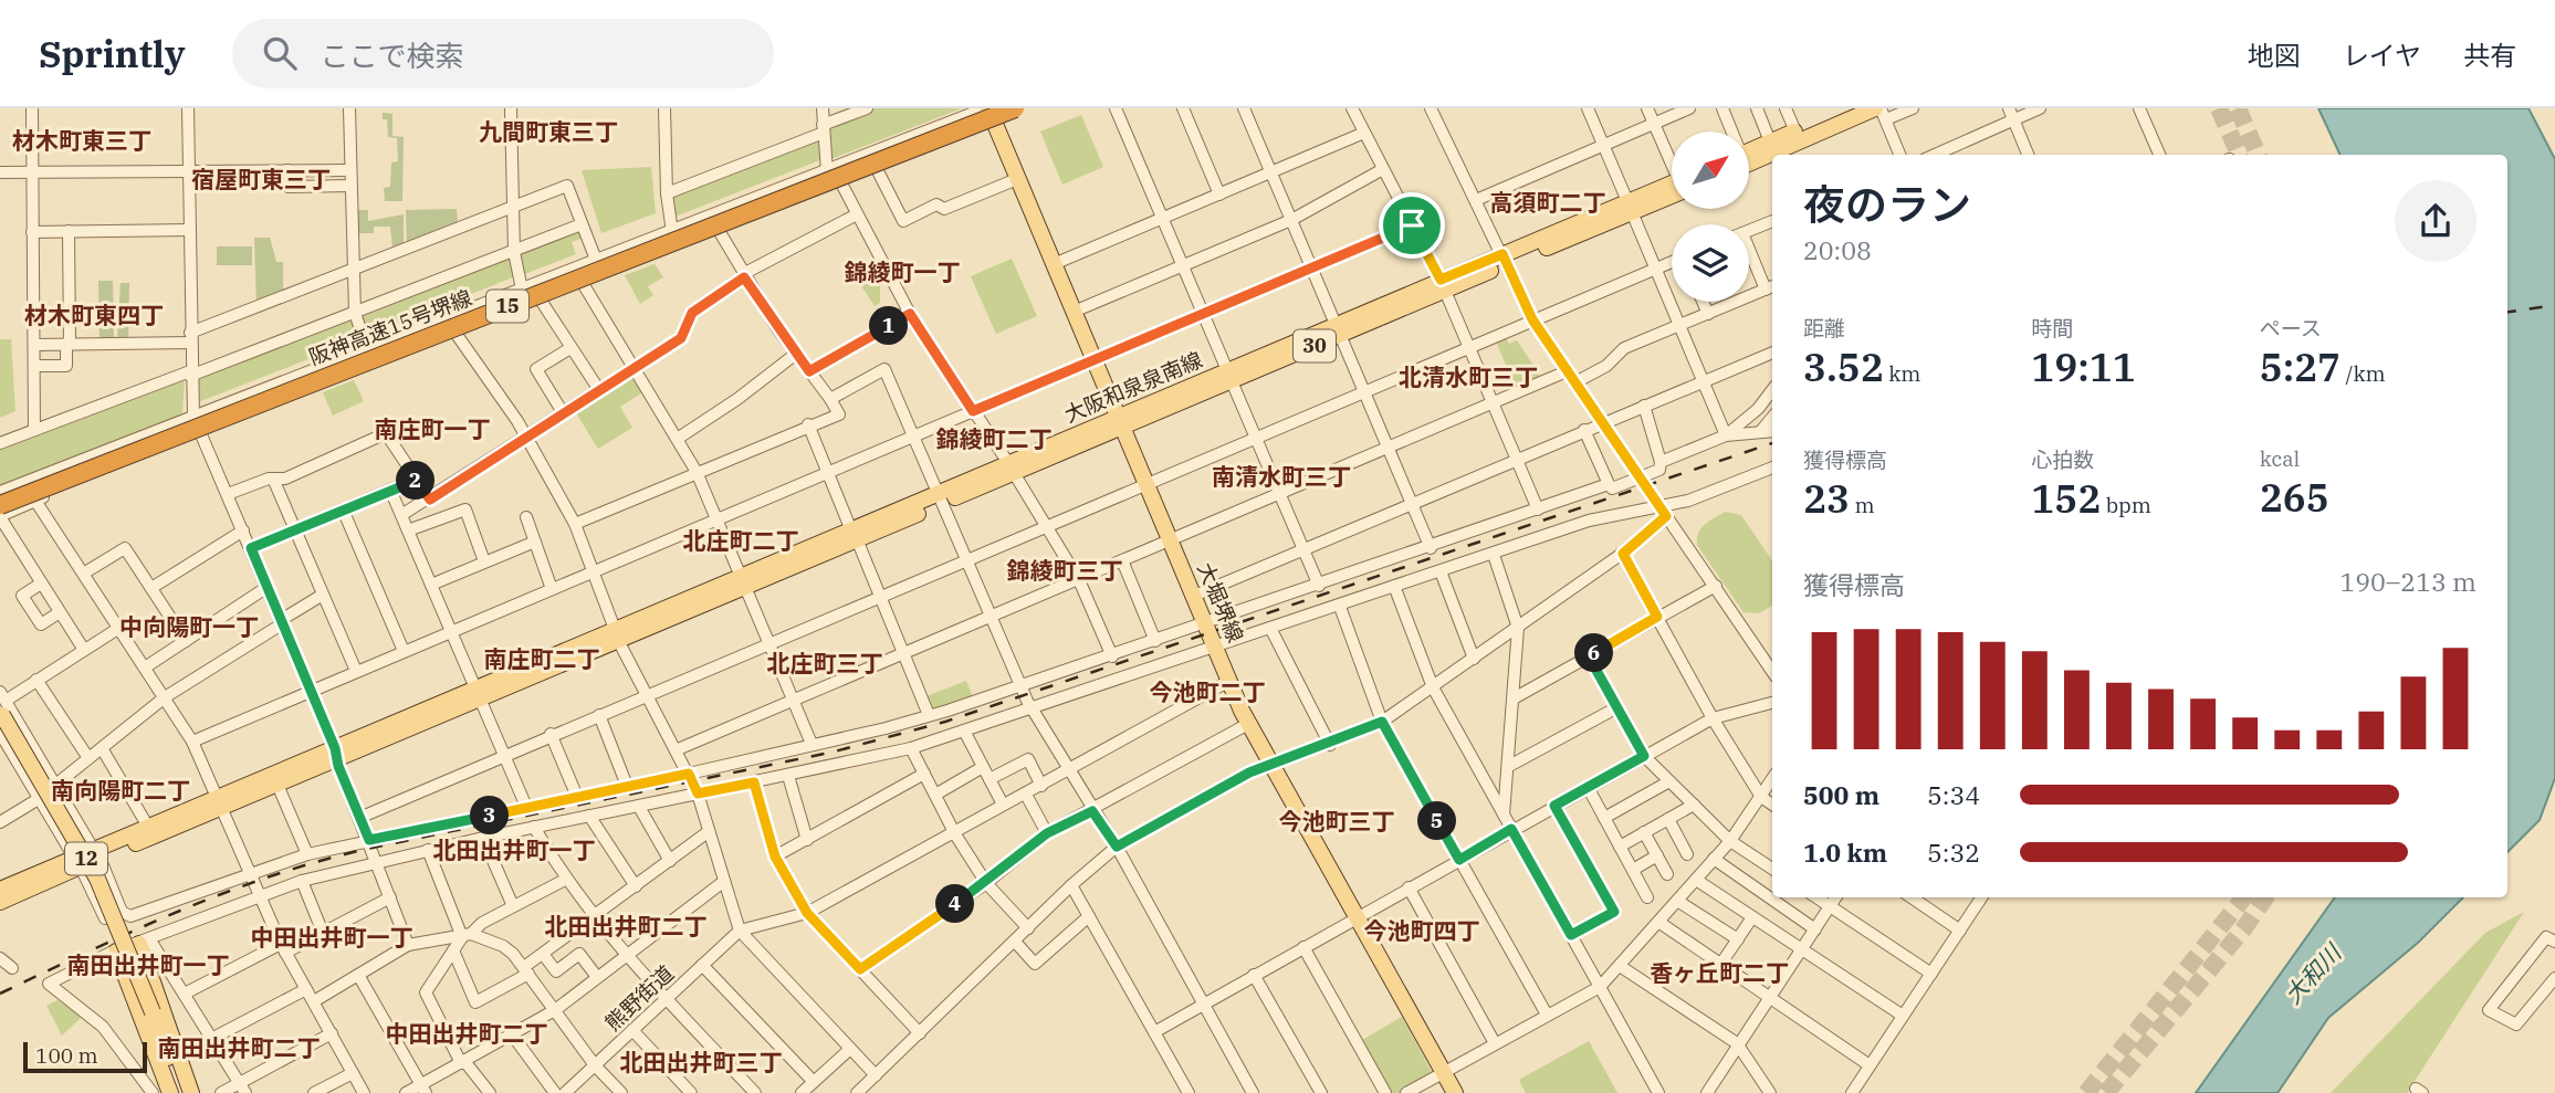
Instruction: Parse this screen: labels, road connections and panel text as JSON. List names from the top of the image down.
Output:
{
  "streets": {
    "highway": ["15", "阪神高速15号堺線"],
    "main road": [
      "30",
      "大阪和泉泉南線",
      "大堀堺線",
      "12"
    ],
    "street": ["熊野街道"]
  },
  "crossings": [
    ["阪神高速15号堺線", "大堀堺線"],
    ["大阪和泉泉南線", "大堀堺線"]
  ],
  "districts": [
    "九間町東三丁",
    "材木町東三丁",
    "宿屋町東三丁",
    "高須町二丁",
    "錦綾町一丁",
    "材木町東四丁",
    "北清水町三丁",
    "南庄町一丁",
    "錦綾町二丁",
    "南清水町三丁",
    "北庄町二丁",
    "錦綾町三丁",
    "中向陽町一丁",
    "南庄町二丁",
    "北庄町三丁",
    "今池町二丁",
    "南向陽町二丁",
    "今池町三丁",
    "北田出井町一丁",
    "北田出井町二丁",
    "今池町四丁",
    "中田出井町一丁",
    "南田出井町一丁",
    "香ヶ丘町二丁",
    "中田出井町二丁",
    "南田出井町二丁",
    "北田出井町三丁"
  ],
  "water": ["大和川"],
  "scale_bar": "100 m",
  "north": "top right",
  "page": {
    "header": "Sprintly",
    "search": "ここで検索",
    "nav": ["地図", "レイヤ", "共有"],
    "heading": ["夜のラン", "20:08"],
    "stats": [
      ["距離", "3.52 km"],
      ["時間", "19:11"],
      ["ペース", "5:27 /km"],
      ["獲得標高", "23 m"],
      ["心拍数", "152 bpm"],
      ["kcal", "265"]
    ],
    "pins": [
      "1",
      "2",
      "6",
      "3",
      "5",
      "4"
    ],
    "chart": ["獲得標高", "190–213 m"],
    "list": [
      {
        "name": "500 m",
        "note": "5:34"
      },
      {
        "name": "1.0 km",
        "note": "5:32"
      }
    ],
    "scale": "100 m"
  }
}
